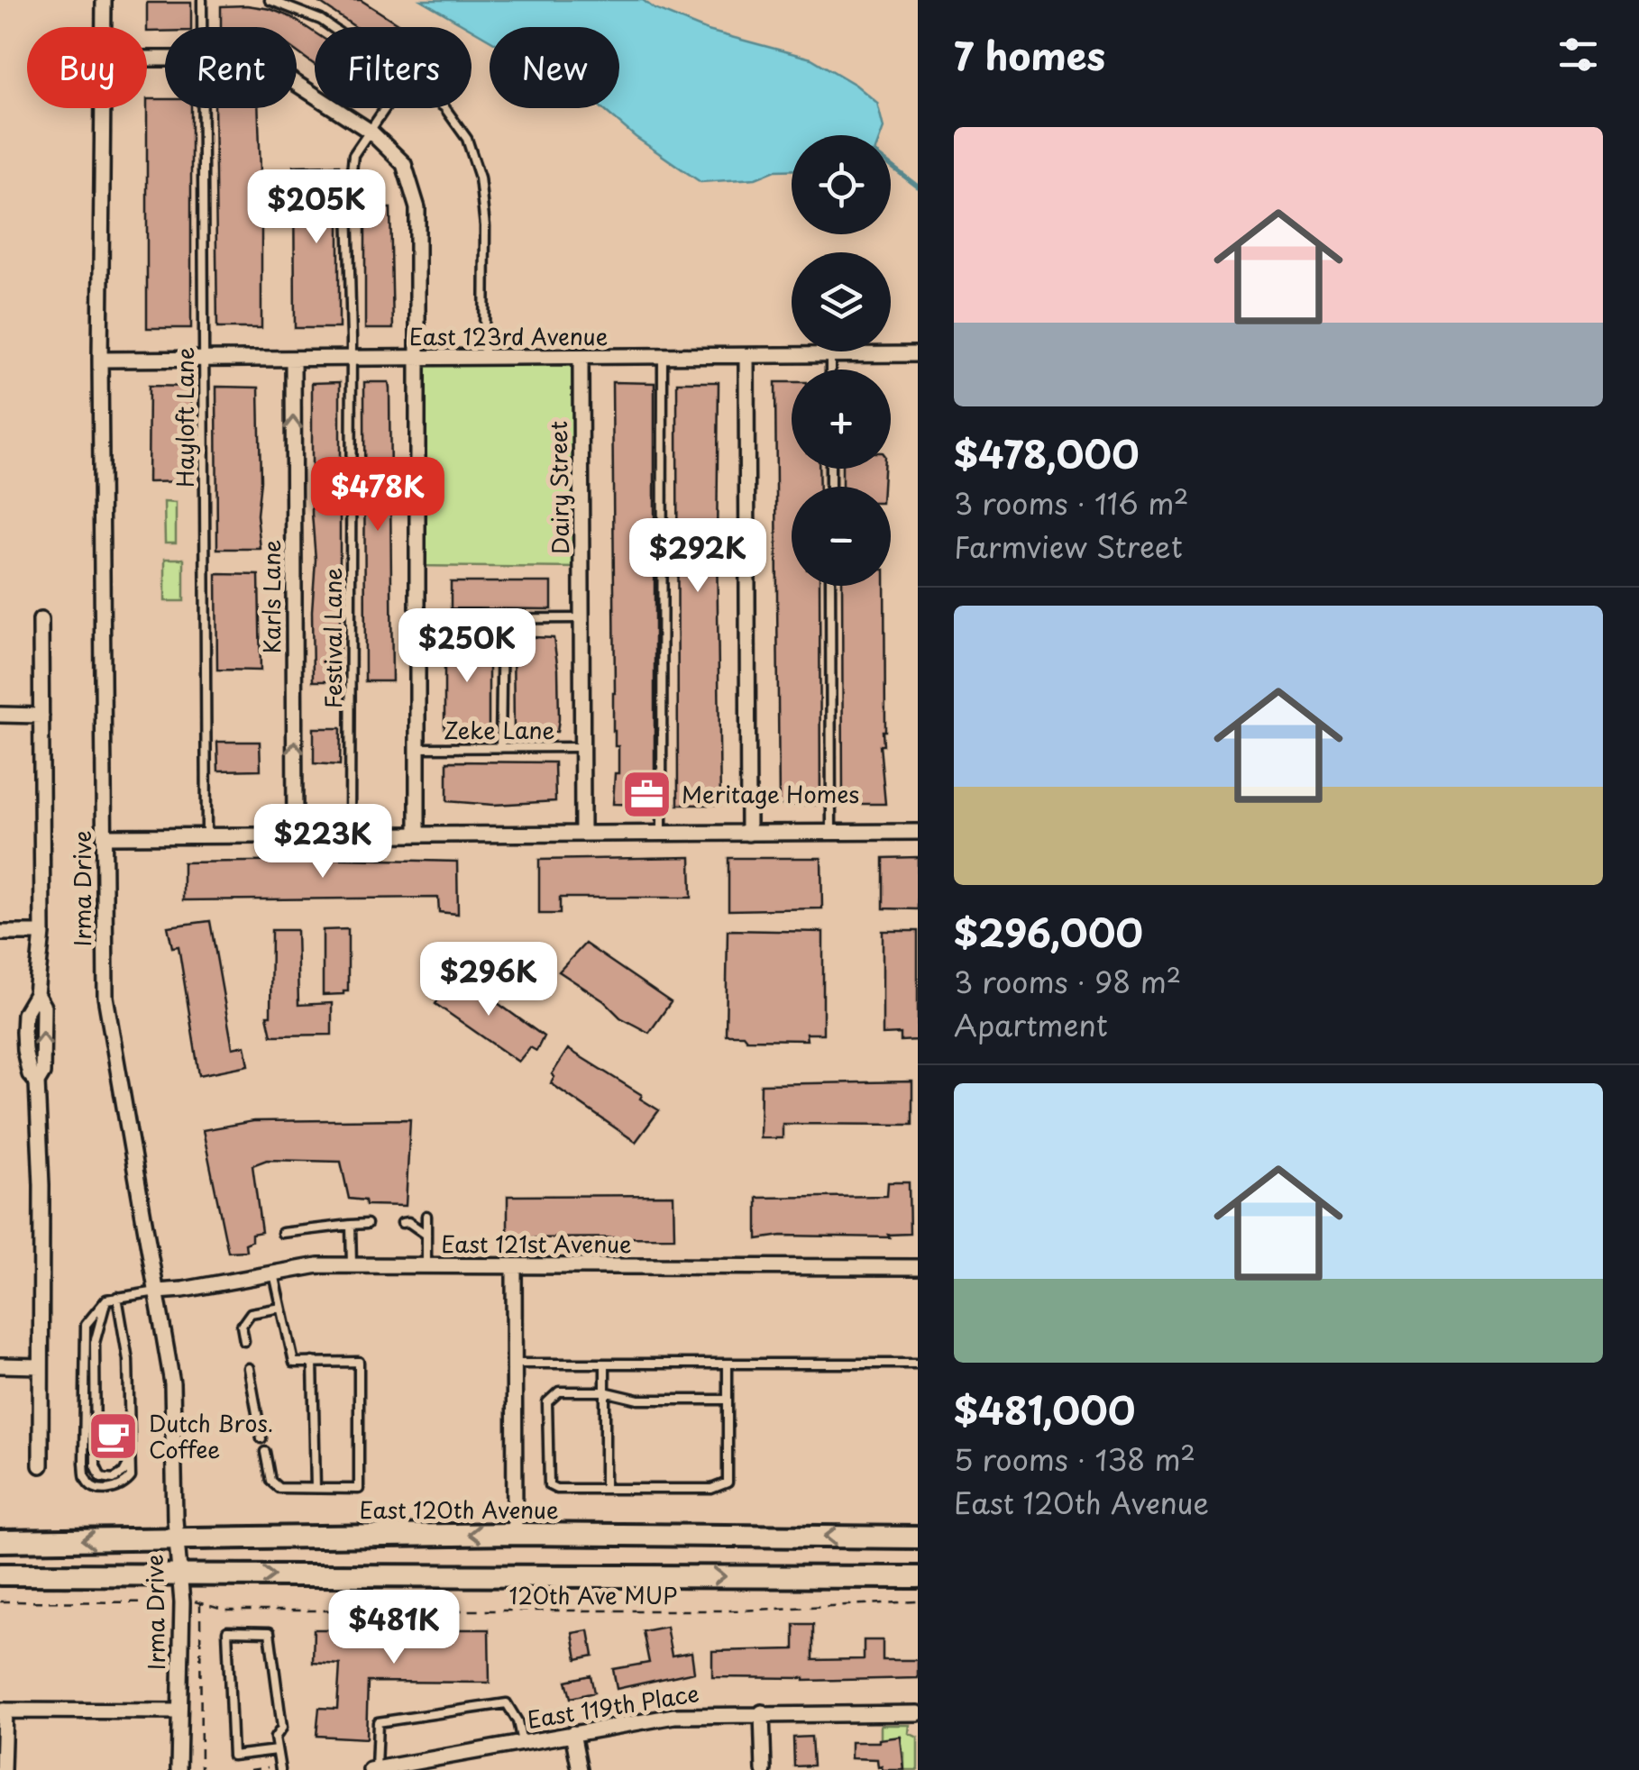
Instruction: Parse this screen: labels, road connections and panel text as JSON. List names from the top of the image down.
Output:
{
  "streets": {
    "main road": ["East 120th Avenue"],
    "street": [
      "East 123rd Avenue",
      "Dairy Street",
      "Karls Lane",
      "Irma Drive",
      "East 121st Avenue",
      "East 119th Place"
    ],
    "lane": ["Hayloft Lane", "Festival Lane", "Zeke Lane"],
    "path": ["120th Ave MUP"]
  },
  "crossings": [
    ["East 123rd Avenue", "Hayloft Lane"],
    ["East 123rd Avenue", "Dairy Street"],
    ["East 123rd Avenue", "Karls Lane"],
    ["East 123rd Avenue", "Festival Lane"],
    ["East 123rd Avenue", "Irma Drive"],
    ["Dairy Street", "Zeke Lane"],
    ["Irma Drive", "East 121st Avenue"],
    ["Irma Drive", "East 120th Avenue"],
    ["Irma Drive", "120th Ave MUP"]
  ],
  "one_way": ["Karls Lane"],
  "places": {
    "office": ["Meritage Homes"],
    "cafe": ["Dutch Bros. Coffee"]
  },
  "page": {
    "heading": "7 homes",
    "chip": [
      "Buy",
      "Rent",
      "Filters",
      "New"
    ],
    "list": [
      {
        "name": "$478,000",
        "note": "3 rooms · 116 m² · Farmview Street"
      },
      {
        "name": "$296,000",
        "note": "3 rooms · 98 m² · Apartment"
      },
      {
        "name": "$481,000",
        "note": "5 rooms · 138 m² · East 120th Avenue"
      }
    ],
    "map_buttons": ["+", "−"],
    "price": [
      "$205K",
      "$478K",
      "$292K",
      "$250K",
      "$223K",
      "$296K",
      "$481K"
    ]
  }
}
